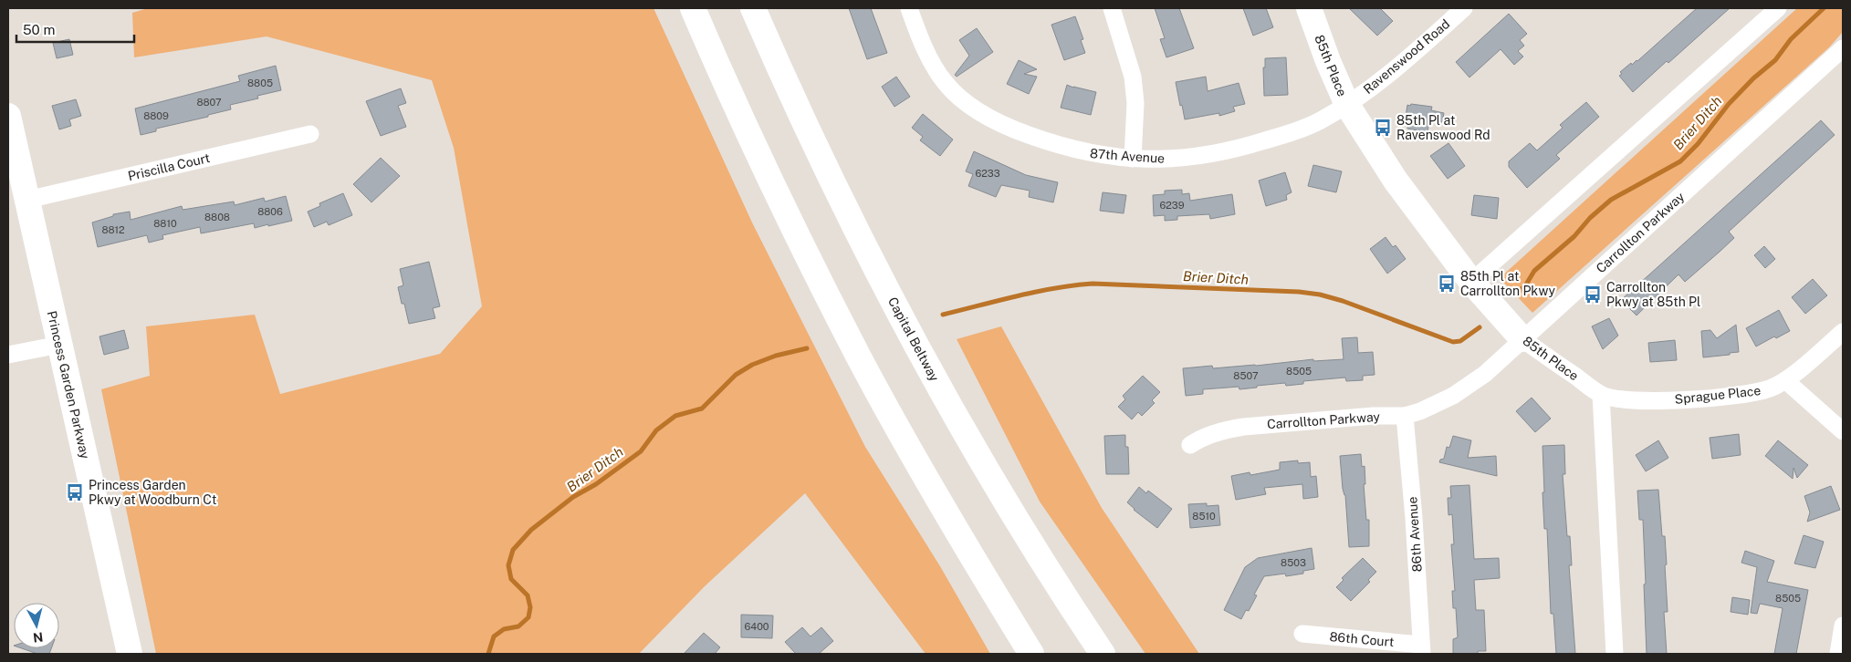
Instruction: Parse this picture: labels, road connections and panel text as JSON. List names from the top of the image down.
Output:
{
  "streets": {
    "main road": ["85th Place", "Capital Beltway", "Princess Garden Parkway"],
    "street": [
      "Ravenswood Road",
      "87th Avenue",
      "Priscilla Court",
      "Carrollton Parkway",
      "Sprague Place",
      "86th Avenue",
      "86th Court"
    ]
  },
  "crossings": [
    ["Ravenswood Road", "85th Place"],
    ["Ravenswood Road", "87th Avenue"],
    ["85th Place", "87th Avenue"],
    ["85th Place", "Carrollton Parkway"],
    ["85th Place", "Sprague Place"],
    ["Priscilla Court", "Princess Garden Parkway"],
    ["Carrollton Parkway", "86th Avenue"],
    ["86th Avenue", "86th Court"]
  ],
  "water": ["Brier Ditch"],
  "places": {
    "bus stop": [
      "85th Pl at Ravenswood Rd",
      "85th Pl at Carrollton Pkwy",
      "Carrollton Pkwy at 85th Pl",
      "Princess Garden Pkwy at Woodburn Ct"
    ]
  },
  "house_numbers": [
    "8805",
    "8807",
    "8809",
    "6233",
    "6239",
    "8806",
    "8808",
    "8810",
    "8812",
    "8505",
    "8507",
    "8510",
    "8503",
    "8505",
    "6400"
  ],
  "scale_bar": "50 m",
  "north": "bottom"
}
